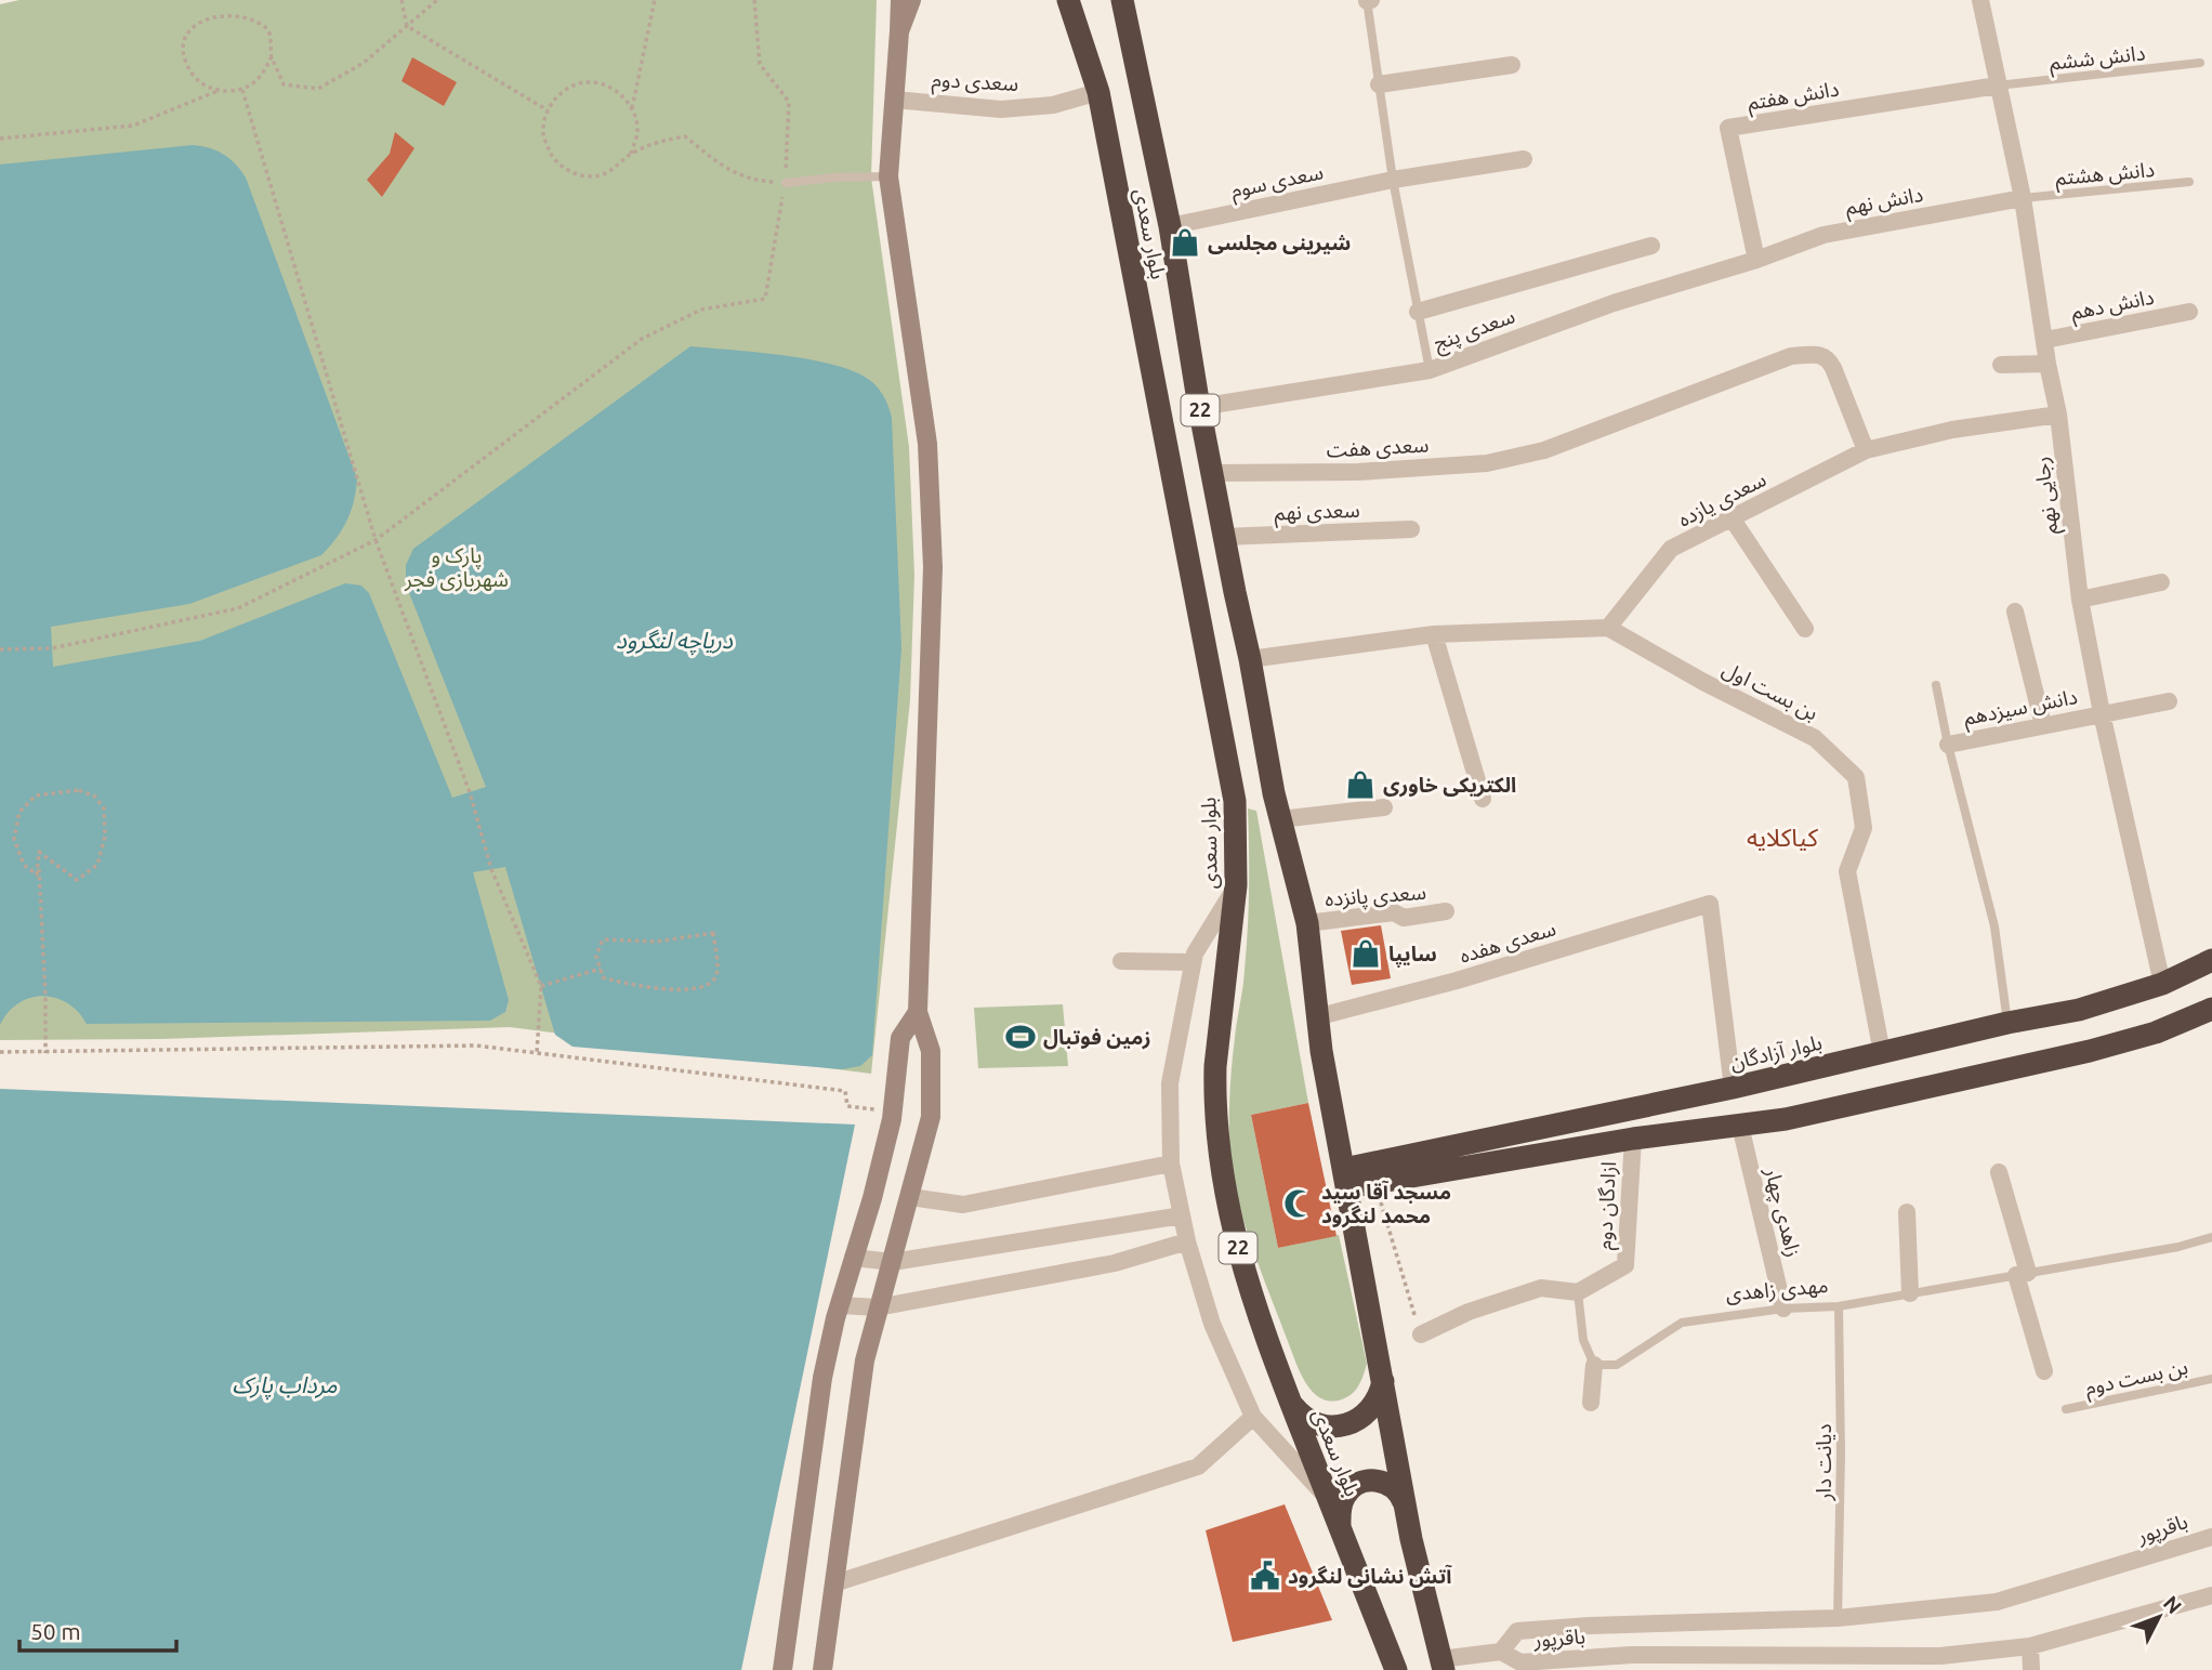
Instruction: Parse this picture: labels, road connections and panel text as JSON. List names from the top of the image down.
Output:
{
  "streets": {
    "highway": ["بلوار سعدی", "22", "بلوار آزادگان"],
    "street": [
      "سعدی دوم",
      "دانش هفتم",
      "سعدی سوم",
      "دانش نهم",
      "دانش دهم",
      "سعدی پنج",
      "سعدی هفت",
      "رجایی نهم",
      "سعدی یازده",
      "سعدی نهم",
      "بن بست اول",
      "دانش سیزدهم",
      "سعدی پانزده",
      "سعدی هفده",
      "ازادگان دوم",
      "زاهدی چهار",
      "باقرپور"
    ],
    "lane": [
      "دانش ششم",
      "دانش هشتم",
      "مهدی زاهدی",
      "بن بست دوم",
      "دیانت دار"
    ]
  },
  "crossings": [
    ["دانش ششم", "دانش هفتم"],
    ["دانش ششم", "رجایی نهم"],
    ["سعدی دوم", "بلوار سعدی"],
    ["دانش هفتم", "دانش نهم"],
    ["دانش هفتم", "سعدی پنج"],
    ["دانش هفتم", "رجایی نهم"],
    ["دانش هشتم", "دانش نهم"],
    ["دانش هشتم", "رجایی نهم"],
    ["سعدی سوم", "بلوار سعدی"],
    ["دانش نهم", "سعدی پنج"],
    ["دانش نهم", "رجایی نهم"],
    ["بلوار سعدی", "سعدی پنج"],
    ["بلوار سعدی", "سعدی هفت"],
    ["بلوار سعدی", "سعدی نهم"],
    ["بلوار سعدی", "سعدی پانزده"],
    ["بلوار سعدی", "سعدی هفده"],
    ["بلوار سعدی", "بلوار آزادگان"],
    ["دانش دهم", "رجایی نهم"],
    ["سعدی هفت", "سعدی یازده"],
    ["رجایی نهم", "سعدی یازده"],
    ["رجایی نهم", "دانش سیزدهم"],
    ["رجایی نهم", "بلوار آزادگان"],
    ["سعدی یازده", "بن بست اول"],
    ["بن بست اول", "بلوار آزادگان"],
    ["سعدی هفده", "بلوار آزادگان"],
    ["زاهدی چهار", "مهدی زاهدی"],
    ["مهدی زاهدی", "دیانت دار"],
    ["دیانت دار", "باقرپور"]
  ],
  "districts": ["کیاکلایه"],
  "water": ["دریاچه لنگرود", "مرداب پارک"],
  "parks": ["پارک و شهربازی فجر"],
  "places": {
    "shop": ["شیرینی مجلسی", "الکتریکی خاوری", "سایپا"],
    "sports": ["زمین فوتبال"],
    "mosque": ["مسجد آقا سید محمد لنگرود"],
    "public building": ["آتش نشانی لنگرود"]
  },
  "scale_bar": "50 m",
  "north": "top right"
}
